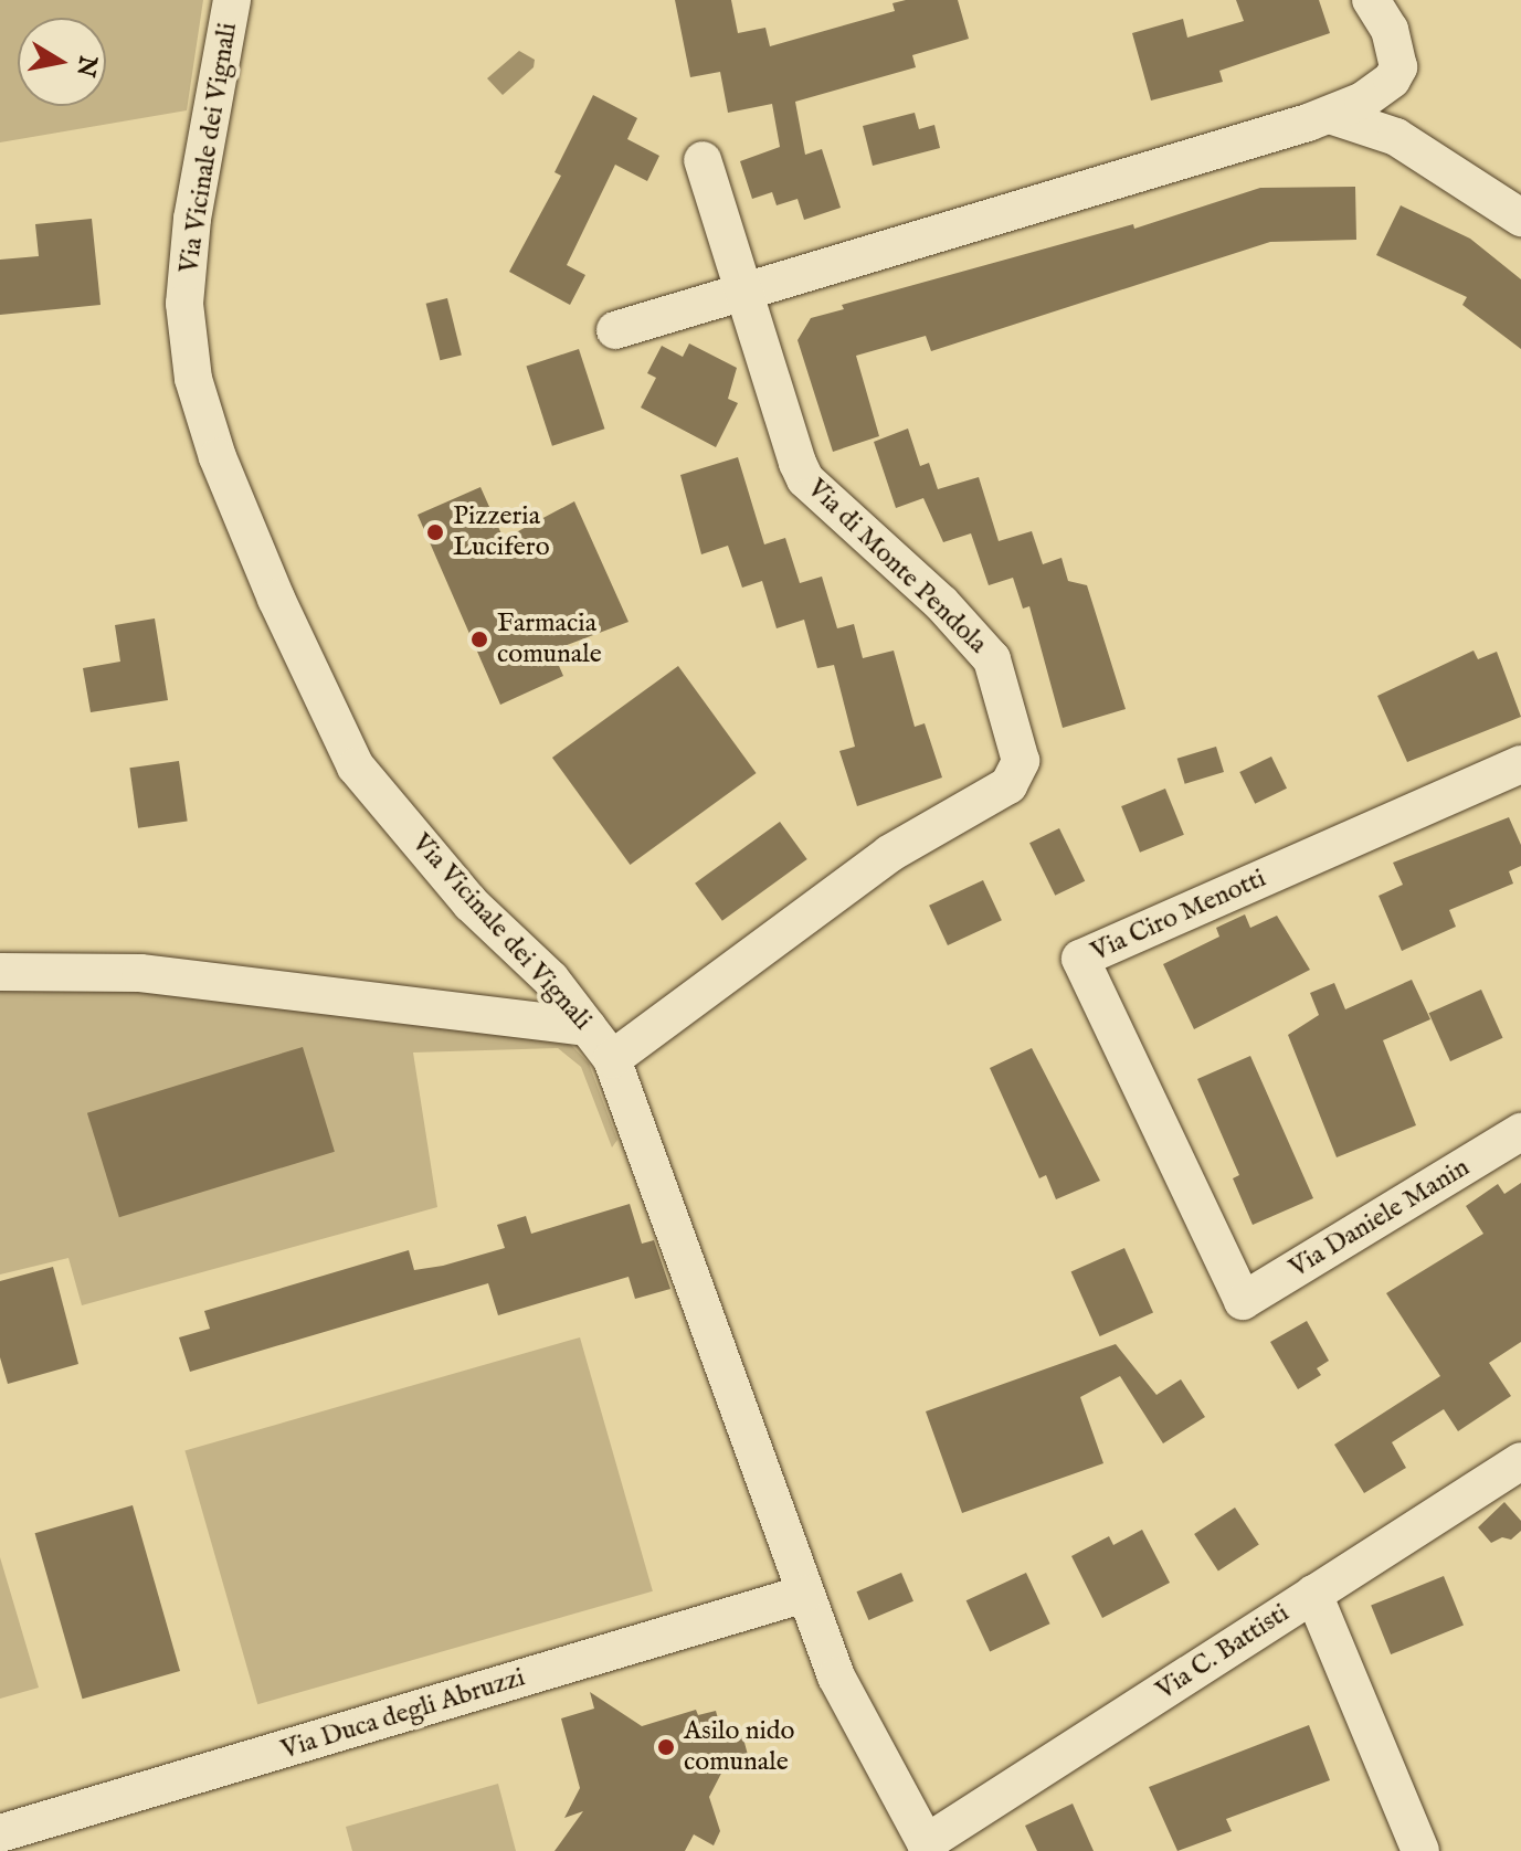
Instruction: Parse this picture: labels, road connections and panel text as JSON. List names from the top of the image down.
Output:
{
  "streets": {
    "street": [
      "Via Vicinale dei Vignali",
      "Via di Monte Pendola",
      "Via Ciro Menotti",
      "Via Daniele Manin",
      "Via C. Battisti",
      "Via Duca degli Abruzzi"
    ]
  },
  "crossings": [
    ["Via Vicinale dei Vignali", "Via di Monte Pendola"],
    ["Via Vicinale dei Vignali", "Via C. Battisti"],
    ["Via Vicinale dei Vignali", "Via Duca degli Abruzzi"],
    ["Via Ciro Menotti", "Via Daniele Manin"]
  ],
  "places": ["Pizzeria Lucifero", "Farmacia comunale", "Asilo nido comunale"],
  "north": "right"
}
